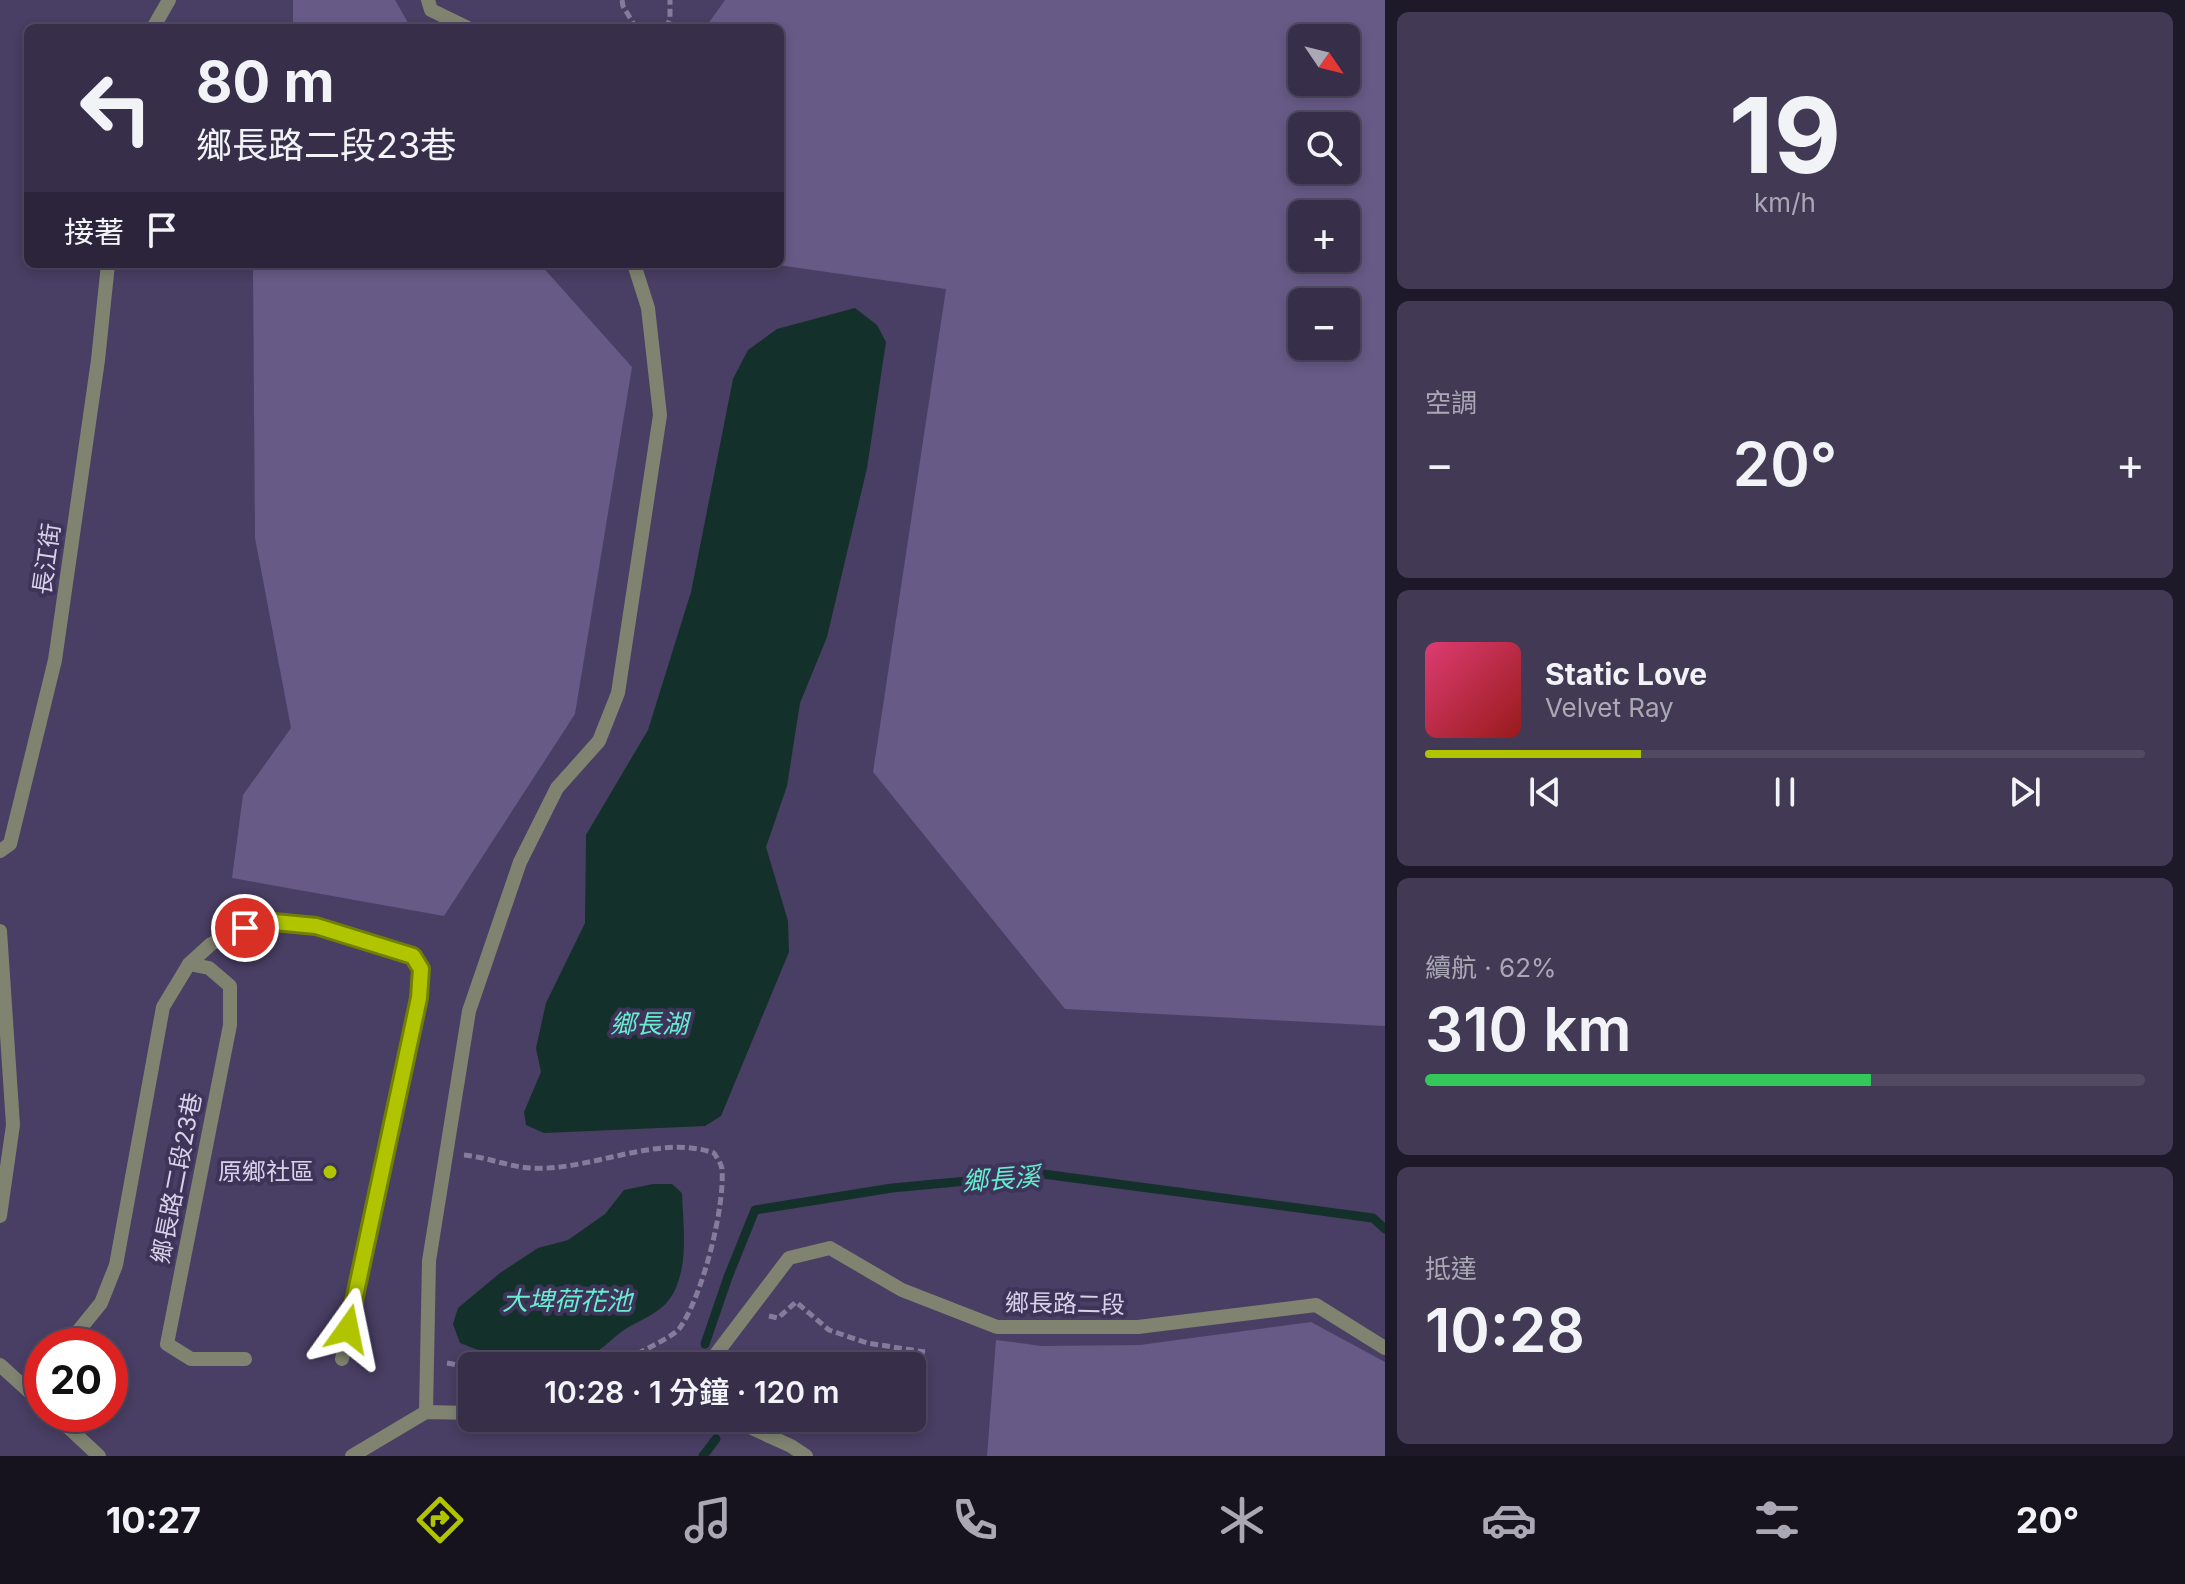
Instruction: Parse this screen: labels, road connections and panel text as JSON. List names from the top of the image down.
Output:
{
  "streets": {
    "lane": ["長江街", "鄉長路二段23巷", "鄉長路二段"]
  },
  "water": ["鄉長湖", "鄉長溪", "大埤荷花池"],
  "places": ["原鄉社區"],
  "north": "bottom right",
  "page": {
    "tile": [
      ["19", "km/h"],
      "空調",
      ["續航 · 62%", "310 km"],
      ["抵達", "10:28"]
    ],
    "map_buttons": ["+", "−"],
    "turn": ["80 m", "鄉長路二段23巷"],
    "then": "接著",
    "heat": ["−", "20°", "+"],
    "song": ["Static Love", "Velvet Ray"],
    "limit": "20",
    "trip": "10:28 · 1 分鐘 · 120 m",
    "tabs": ["10:27", "20°"]
  }
}
